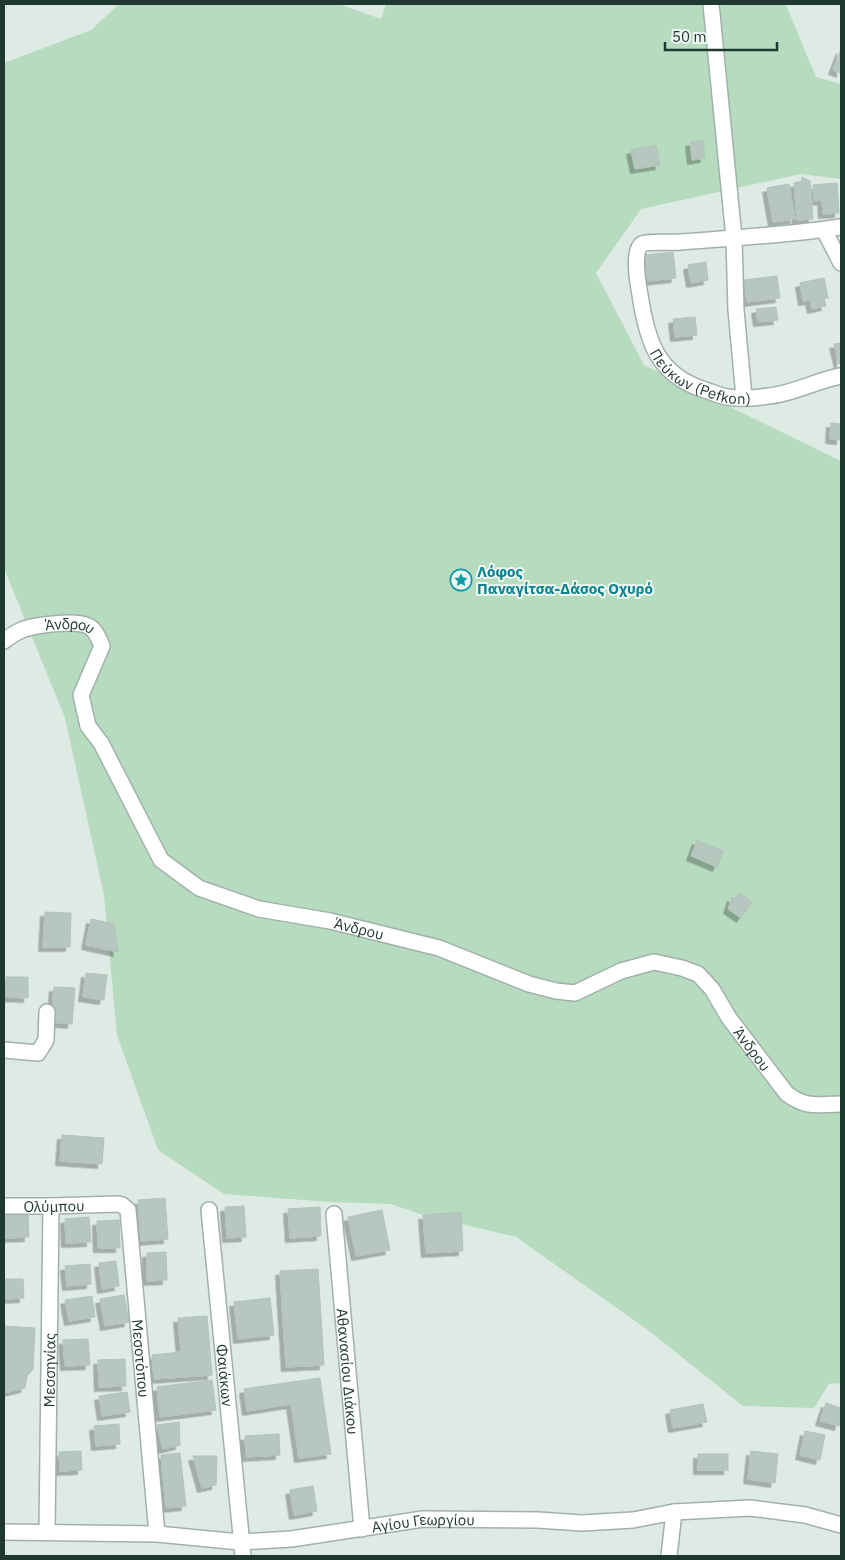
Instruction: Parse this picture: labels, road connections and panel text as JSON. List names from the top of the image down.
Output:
{
  "streets": {
    "street": [
      "Πεύκων (Pefkon)",
      "Άνδρου",
      "Ολύμπου",
      "Μεσοτόπου",
      "Μεσσηνίας",
      "Αθανασίου Διάκου",
      "Φαιάκων",
      "Αγίου Γεωργίου"
    ]
  },
  "crossings": [
    ["Ολύμπου", "Μεσοτόπου"],
    ["Ολύμπου", "Μεσσηνίας"],
    ["Μεσοτόπου", "Αγίου Γεωργίου"],
    ["Μεσσηνίας", "Αγίου Γεωργίου"],
    ["Αθανασίου Διάκου", "Αγίου Γεωργίου"],
    ["Φαιάκων", "Αγίου Γεωργίου"]
  ],
  "places": {
    "place": ["Λόφος Παναγίτσα-Δάσος Οχυρό"]
  },
  "scale_bar": "50 m"
}
